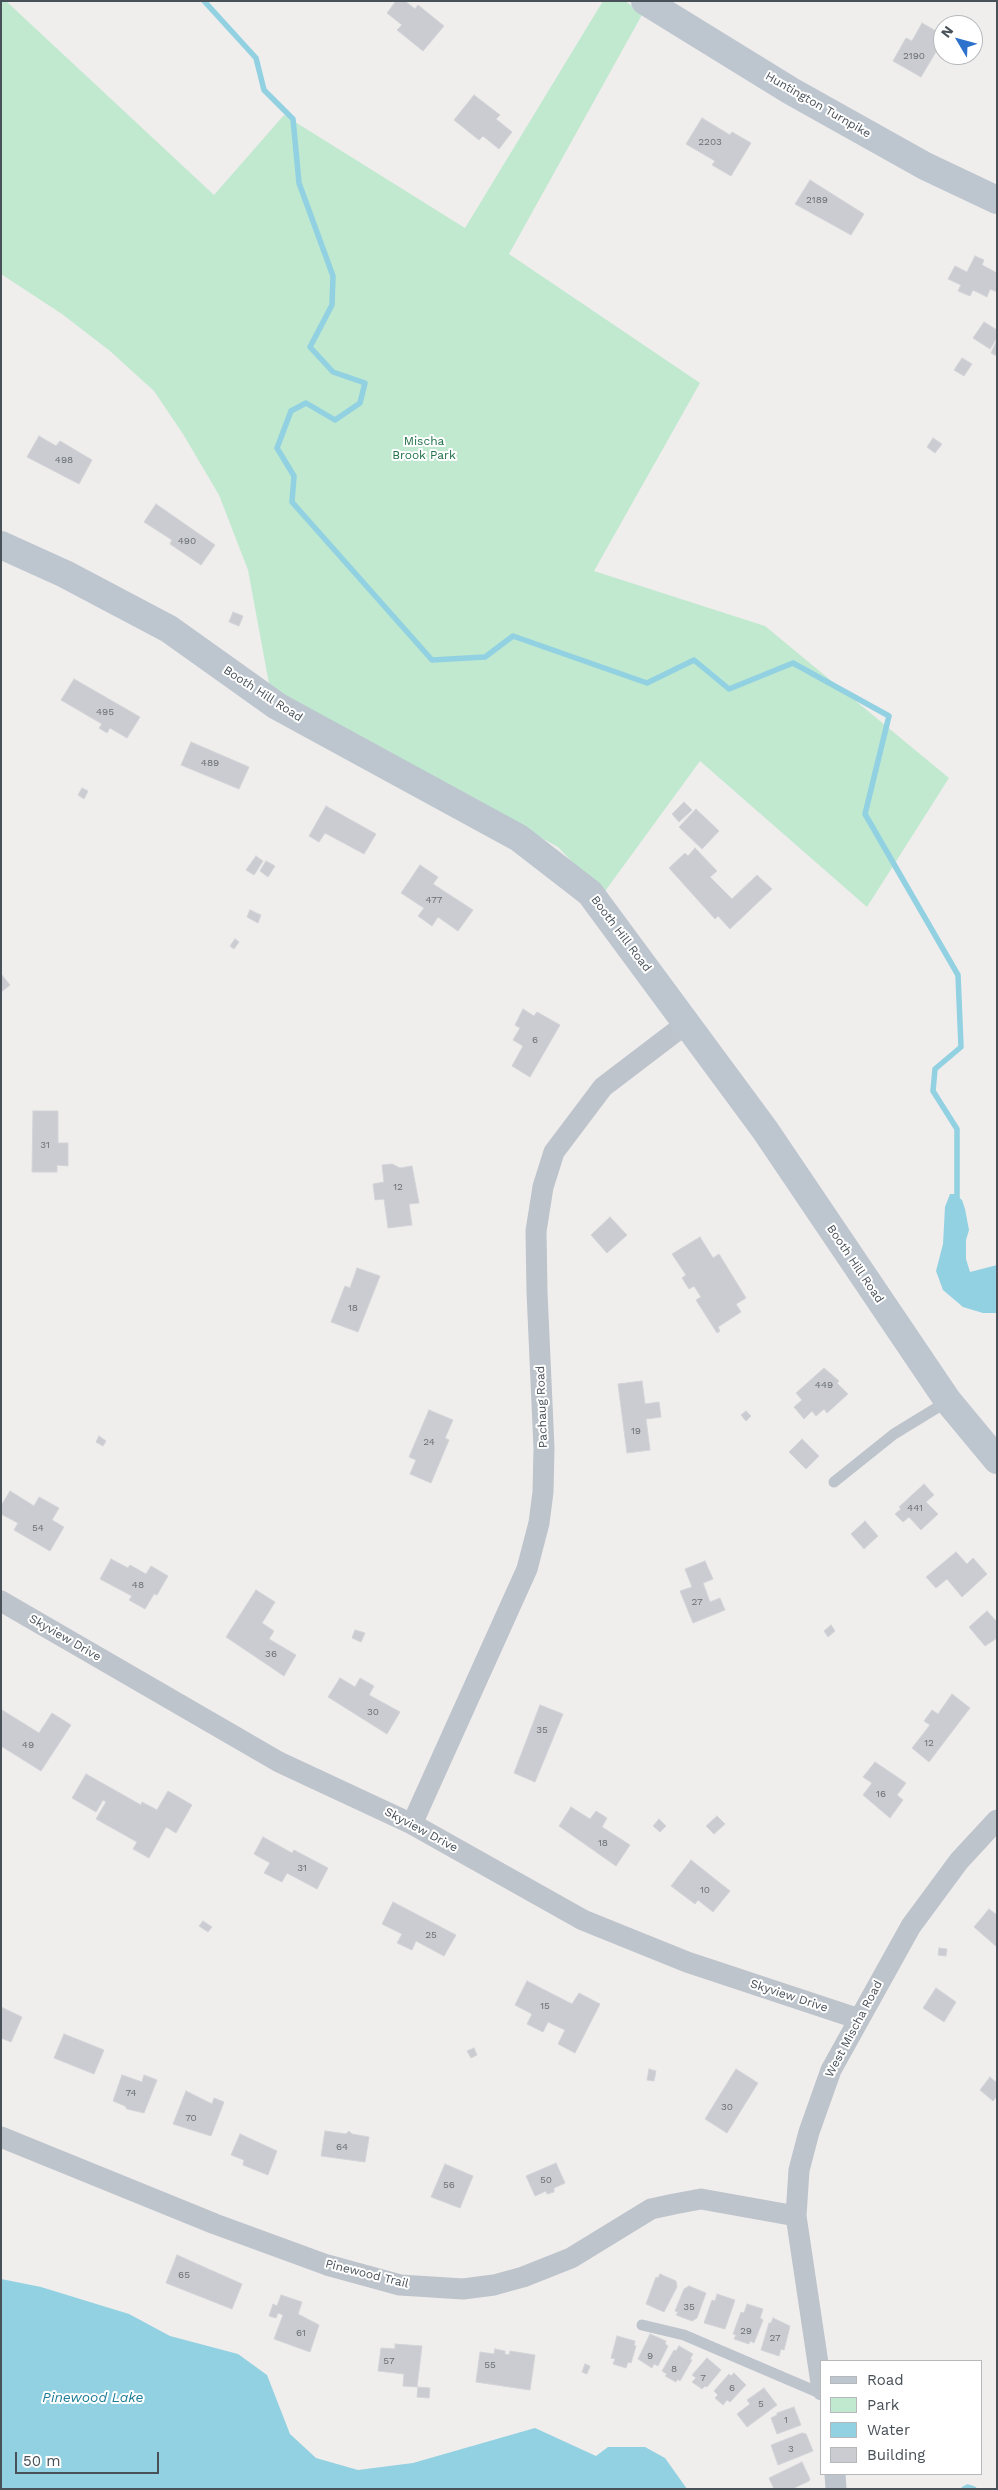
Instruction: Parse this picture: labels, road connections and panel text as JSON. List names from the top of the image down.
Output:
{
  "streets": {
    "street": [
      "Huntington Turnpike",
      "Booth Hill Road",
      "Pachaug Road",
      "Skyview Drive",
      "West Mischa Road",
      "Pinewood Trail"
    ]
  },
  "crossings": [
    ["Booth Hill Road", "Pachaug Road"],
    ["Pachaug Road", "Skyview Drive"],
    ["Skyview Drive", "West Mischa Road"],
    ["West Mischa Road", "Pinewood Trail"]
  ],
  "water": ["Pinewood Lake"],
  "parks": ["Mischa Brook Park"],
  "house_numbers": [
    "2190",
    "2203",
    "2189",
    "498",
    "490",
    "495",
    "489",
    "477",
    "6",
    "31",
    "12",
    "18",
    "449",
    "19",
    "24",
    "441",
    "54",
    "48",
    "27",
    "36",
    "30",
    "35",
    "12",
    "49",
    "16",
    "18",
    "31",
    "10",
    "25",
    "15",
    "74",
    "30",
    "70",
    "64",
    "50",
    "56",
    "65",
    "35",
    "29",
    "61",
    "27",
    "9",
    "57",
    "55",
    "8",
    "7",
    "6",
    "5",
    "1",
    "3"
  ],
  "legend": [
    "Road",
    "Park",
    "Water",
    "Building"
  ],
  "scale_bar": "50 m",
  "north": "top left"
}
